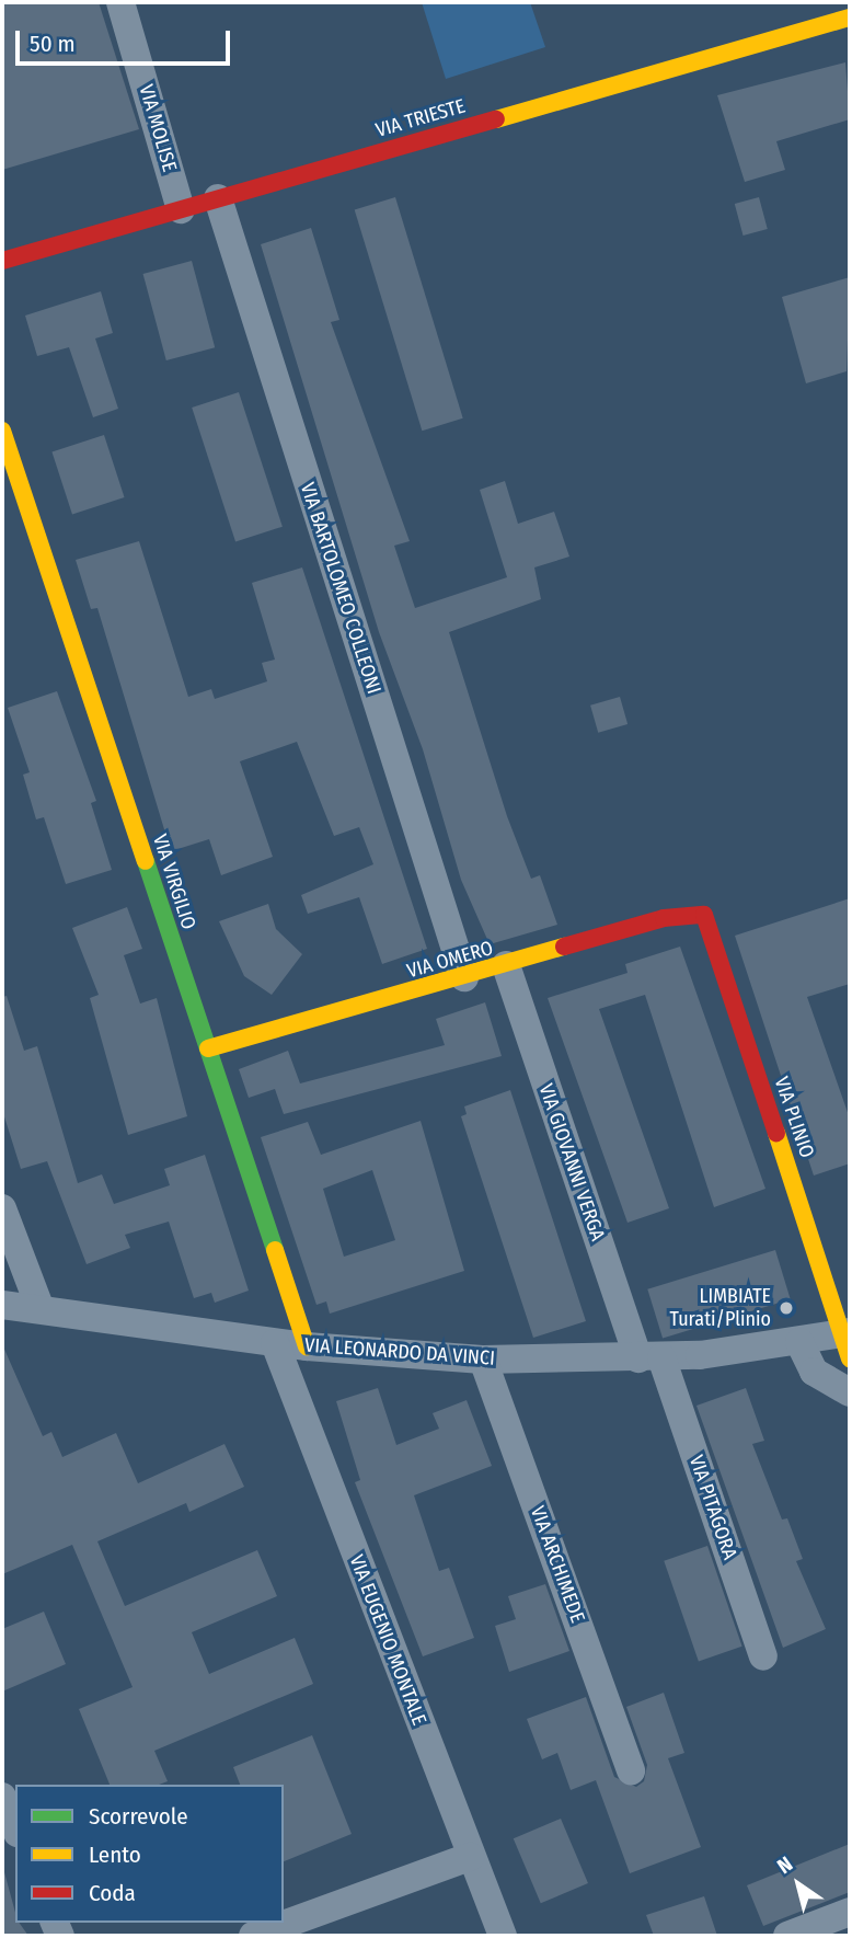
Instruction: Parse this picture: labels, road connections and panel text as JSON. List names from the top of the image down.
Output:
{
  "streets": {
    "street": [
      "VIA TRIESTE",
      "VIA MOLISE",
      "VIA BARTOLOMEO COLLEONI",
      "VIA VIRGILIO",
      "VIA OMERO",
      "VIA PLINIO",
      "VIA GIOVANNI VERGA",
      "VIA LEONARDO DA VINCI",
      "VIA PITAGORA",
      "VIA ARCHIMEDE",
      "VIA EUGENIO MONTALE"
    ]
  },
  "crossings": [
    ["VIA TRIESTE", "VIA MOLISE"],
    ["VIA TRIESTE", "VIA BARTOLOMEO COLLEONI"],
    ["VIA BARTOLOMEO COLLEONI", "VIA OMERO"],
    ["VIA VIRGILIO", "VIA OMERO"],
    ["VIA VIRGILIO", "VIA LEONARDO DA VINCI"],
    ["VIA OMERO", "VIA PLINIO"],
    ["VIA OMERO", "VIA GIOVANNI VERGA"],
    ["VIA PLINIO", "VIA LEONARDO DA VINCI"],
    ["VIA GIOVANNI VERGA", "VIA LEONARDO DA VINCI"],
    ["VIA GIOVANNI VERGA", "VIA PITAGORA"],
    ["VIA LEONARDO DA VINCI", "VIA PITAGORA"],
    ["VIA LEONARDO DA VINCI", "VIA ARCHIMEDE"],
    ["VIA LEONARDO DA VINCI", "VIA EUGENIO MONTALE"]
  ],
  "places": ["LIMBIATE Turati/Plinio"],
  "legend": ["Scorrevole", "Lento", "Coda"],
  "scale_bar": "50 m",
  "north": "top left"
}
